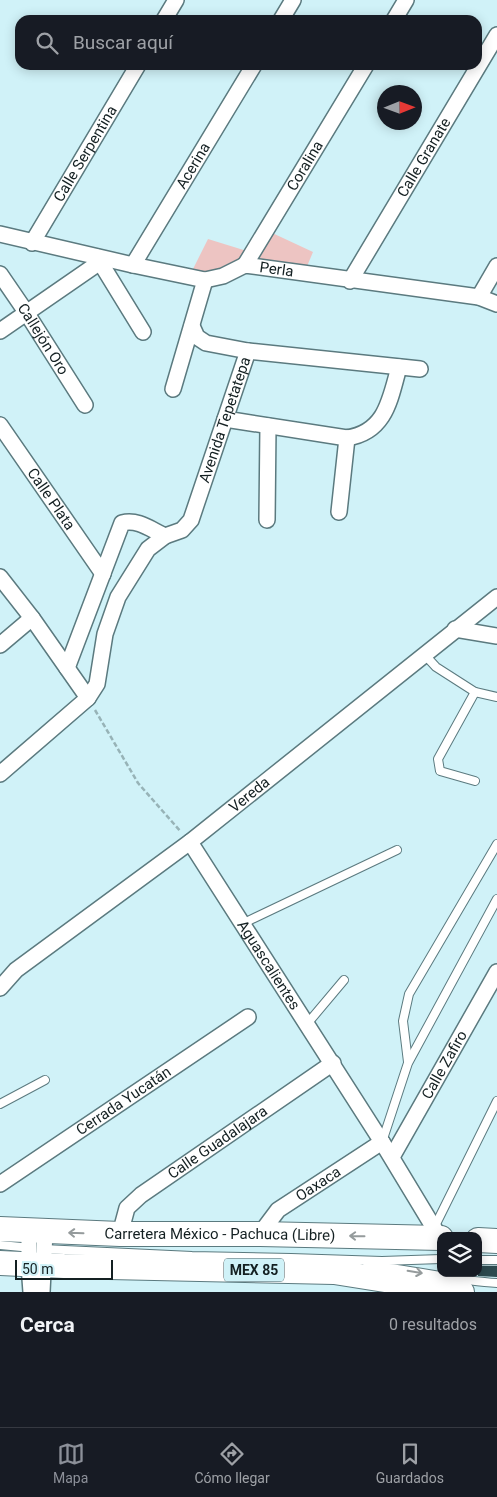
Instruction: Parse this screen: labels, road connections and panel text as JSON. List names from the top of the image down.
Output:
{
  "streets": {
    "main road": ["Carretera México - Pachuca (Libre)", "MEX 85"],
    "street": [
      "Calle Serpentina",
      "Calle Granate",
      "Acerina",
      "Coralina",
      "Perla",
      "Callejón Oro",
      "Avenida Tepetatepa",
      "Calle Plata",
      "Vereda",
      "Aguascalientes",
      "Calle Zafiro",
      "Cerrada Yucatán",
      "Calle Guadalajara",
      "Oaxaca"
    ]
  },
  "crossings": [
    ["Calle Serpentina", "Perla"],
    ["Calle Granate", "Perla"],
    ["Acerina", "Perla"],
    ["Coralina", "Perla"],
    ["Vereda", "Aguascalientes"],
    ["Aguascalientes", "Calle Zafiro"],
    ["Aguascalientes", "Calle Guadalajara"],
    ["Aguascalientes", "Oaxaca"],
    ["Calle Guadalajara", "Carretera México - Pachuca (Libre)"],
    ["Oaxaca", "Carretera México - Pachuca (Libre)"]
  ],
  "scale_bar": "50 m",
  "north": "right",
  "page": {
    "search": "Buscar aquí",
    "scale": "50 m",
    "heading": ["Cerca", "0 resultados"],
    "nav": ["Mapa", "Cómo llegar", "Guardados"]
  }
}
